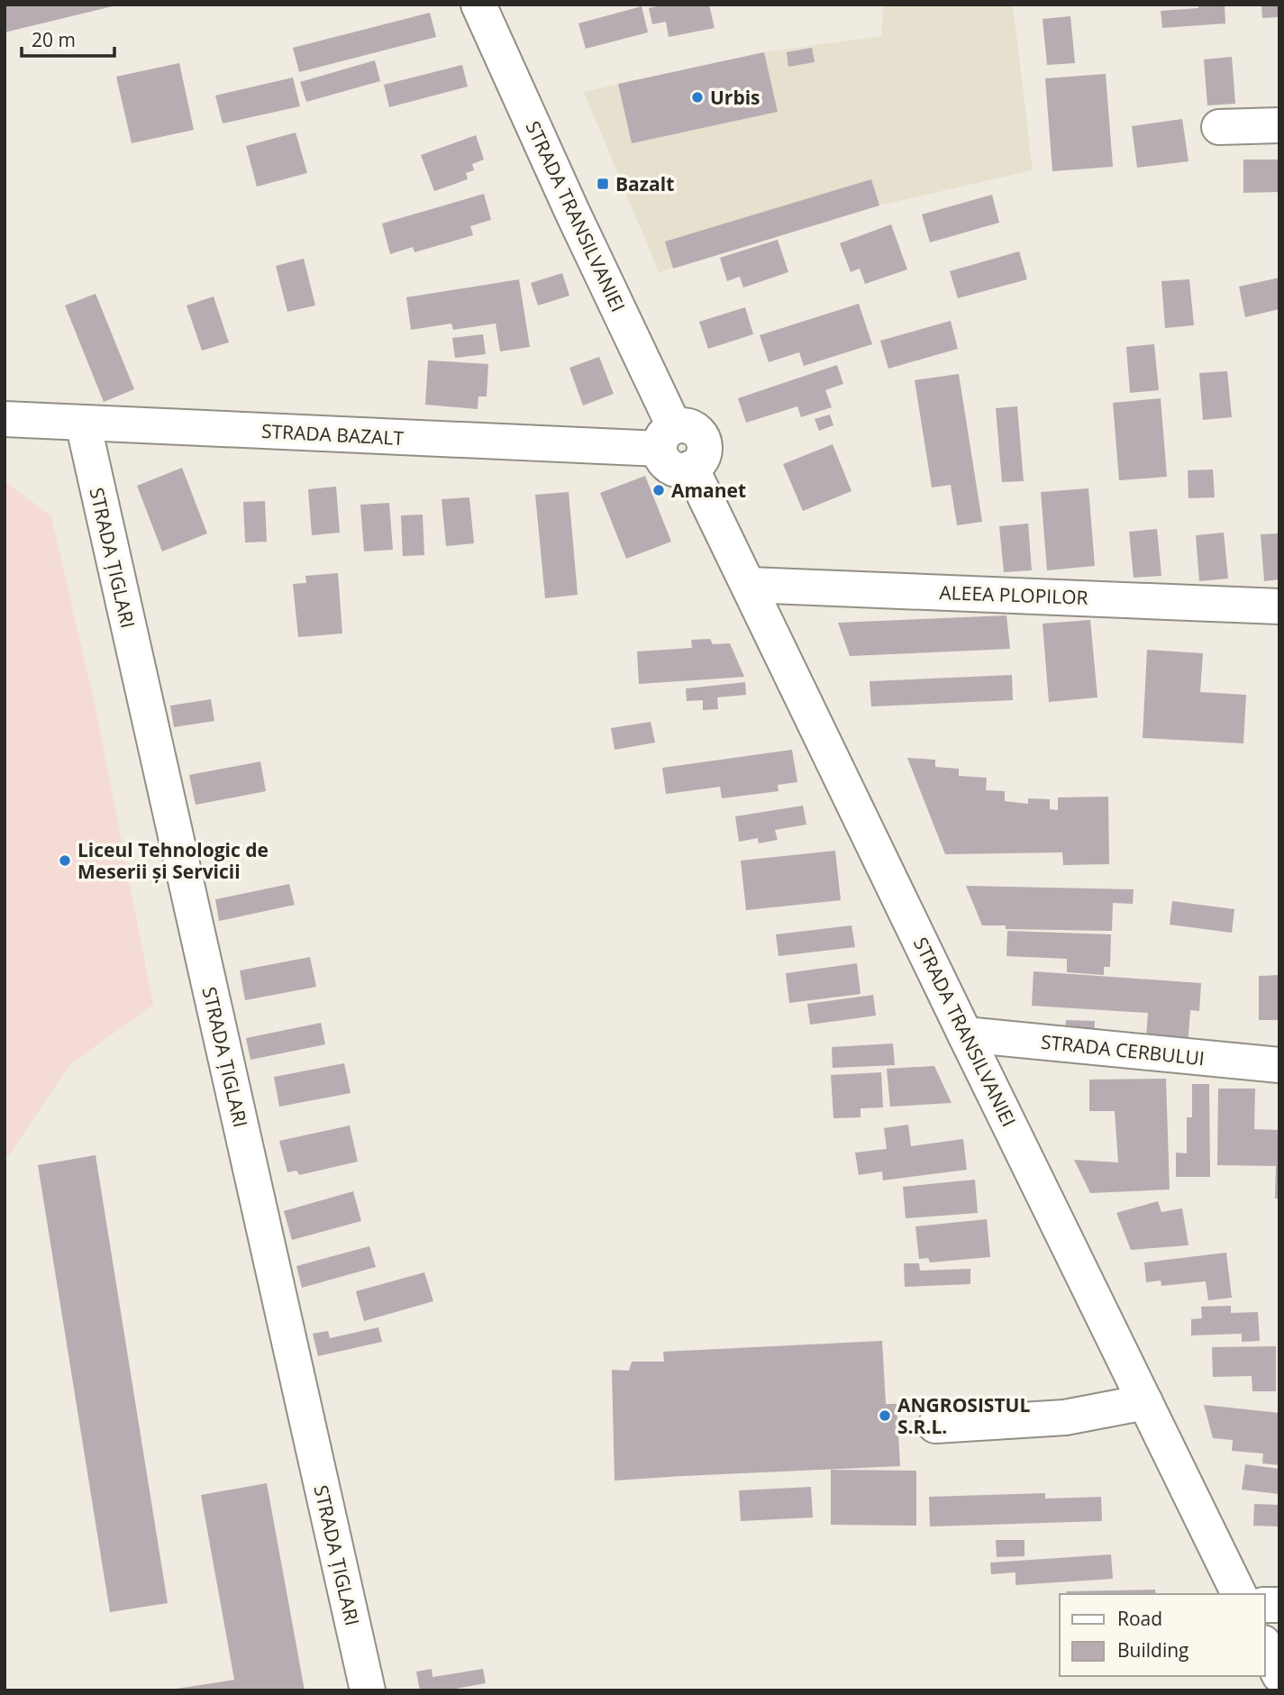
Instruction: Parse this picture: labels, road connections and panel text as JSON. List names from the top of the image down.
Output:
{
  "streets": {
    "main road": [
      "STRADA TRANSILVANIEI",
      "STRADA BAZALT",
      "STRADA ȚIGLARI",
      "ALEEA PLOPILOR",
      "STRADA CERBULUI"
    ]
  },
  "crossings": [
    ["STRADA TRANSILVANIEI", "STRADA BAZALT"],
    ["STRADA TRANSILVANIEI", "ALEEA PLOPILOR"],
    ["STRADA TRANSILVANIEI", "STRADA CERBULUI"],
    ["STRADA BAZALT", "STRADA ȚIGLARI"]
  ],
  "places": {
    "other": [
      "Urbis",
      "Amanet",
      "Liceul Tehnologic de Meserii și Servicii",
      "ANGROSISTUL S.R.L."
    ],
    "transit": ["Bazalt"]
  },
  "legend": ["Road", "Building"],
  "scale_bar": "20 m"
}
